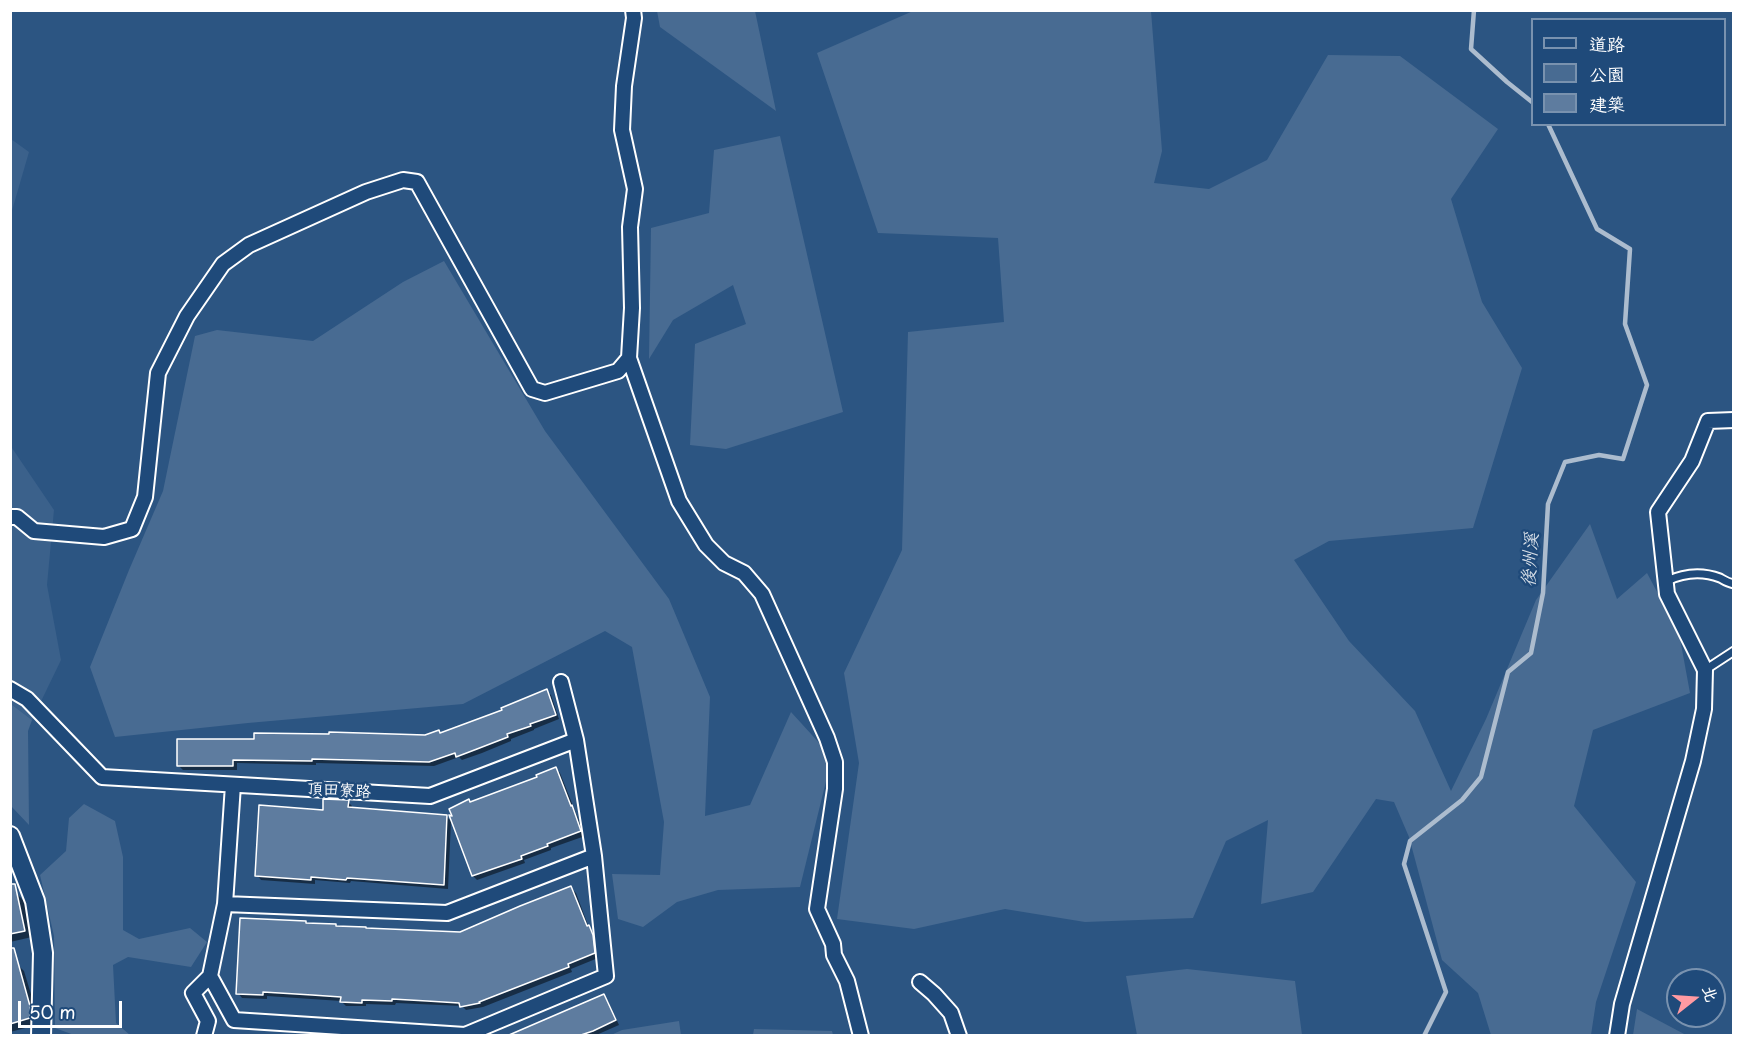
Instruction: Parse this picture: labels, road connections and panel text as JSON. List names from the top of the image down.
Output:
{
  "streets": {
    "street": ["頂田寮路"]
  },
  "water": ["後州溪"],
  "legend": ["道路", "公園", "建築"],
  "scale_bar": "50 m",
  "north": "right"
}
